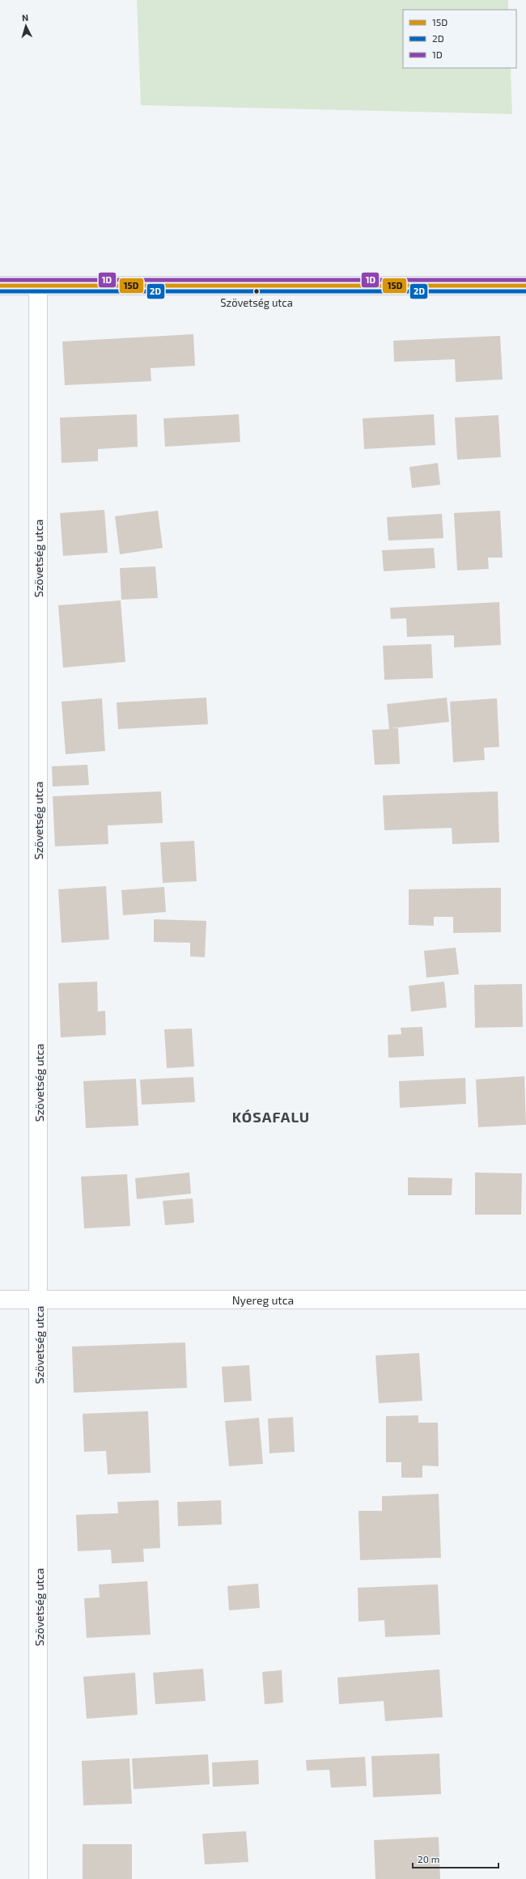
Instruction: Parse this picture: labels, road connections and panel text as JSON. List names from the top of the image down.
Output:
{
  "streets": {
    "street": ["Szövetség utca", "Nyereg utca"]
  },
  "crossings": [
    ["Szövetség utca", "Nyereg utca"]
  ],
  "districts": ["KÓSAFALU"],
  "places": ["Szövetség utca"],
  "lines": ["transit line 1D", "transit line 15D", "transit line 2D"],
  "legend": ["15D", "2D", "1D"],
  "scale_bar": "20 m",
  "north": "top"
}
